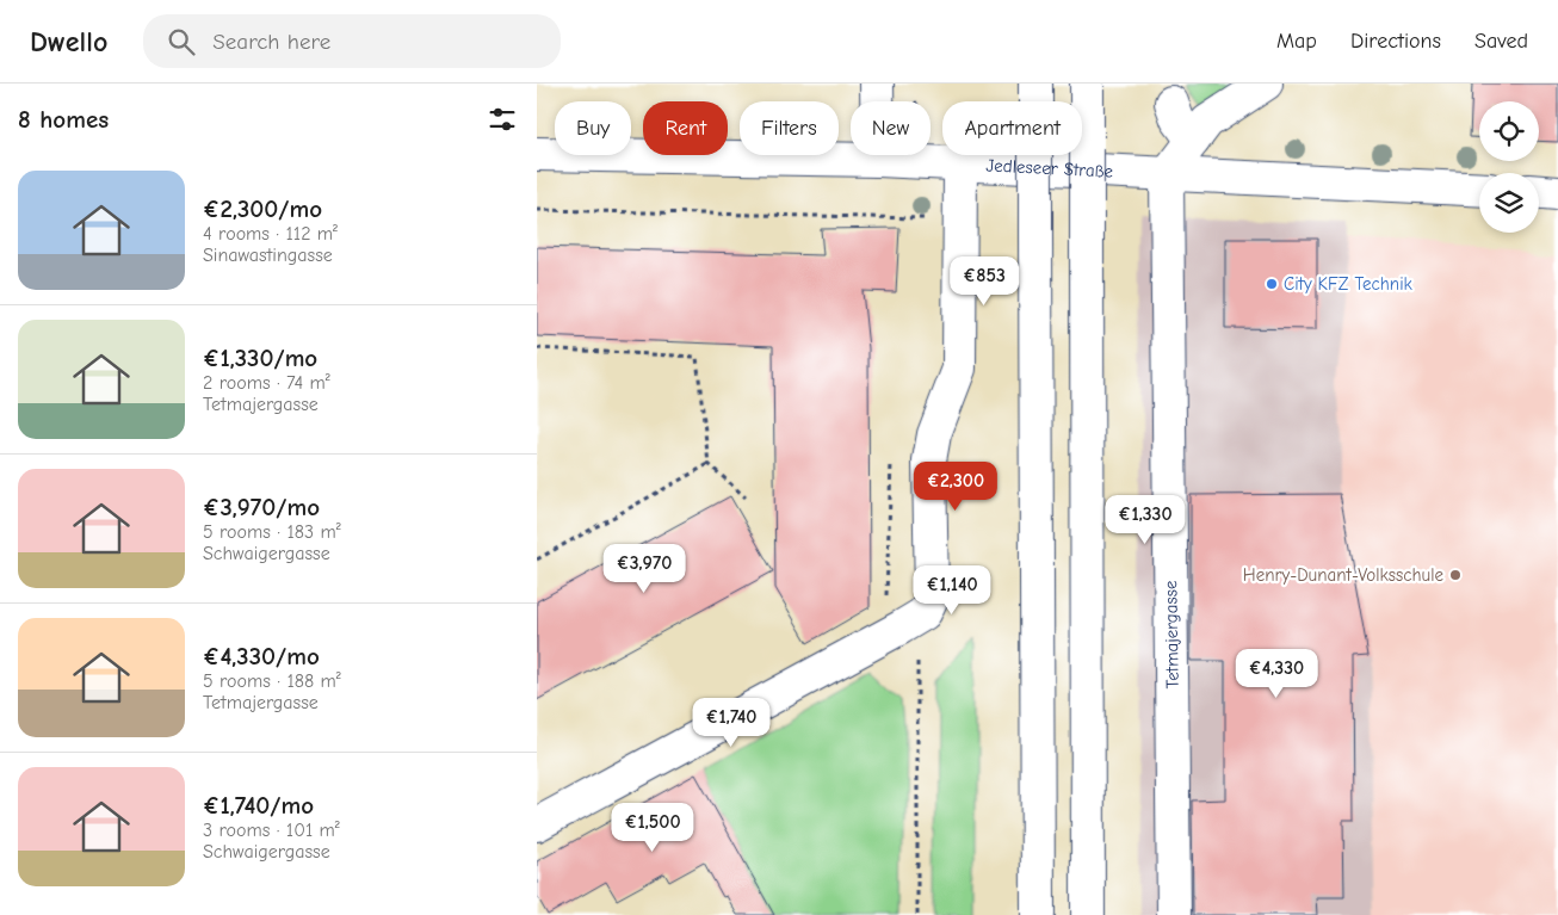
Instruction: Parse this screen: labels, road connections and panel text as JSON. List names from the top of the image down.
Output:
{
  "streets": {
    "main road": ["Jedleseer Straße", "Tetmajergasse"]
  },
  "crossings": [
    ["Jedleseer Straße", "Tetmajergasse"]
  ],
  "places": ["City KFZ Technik", "Henry-Dunant-Volksschule"],
  "page": {
    "header": "Dwello",
    "search": "Search here",
    "nav": ["Map", "Directions", "Saved"],
    "heading": "8 homes",
    "chip": [
      "Buy",
      "Rent",
      "Filters",
      "New",
      "Apartment"
    ],
    "list": [
      {
        "name": "€2,300/mo",
        "note": "4 rooms · 112 m² · Sinawastingasse"
      },
      {
        "name": "€1,330/mo",
        "note": "2 rooms · 74 m² · Tetmajergasse"
      },
      {
        "name": "€3,970/mo",
        "note": "5 rooms · 183 m² · Schwaigergasse"
      },
      {
        "name": "€4,330/mo",
        "note": "5 rooms · 188 m² · Tetmajergasse"
      },
      {
        "name": "€1,740/mo",
        "note": "3 rooms · 101 m² · Schwaigergasse"
      }
    ],
    "price": [
      "€853",
      "€2,300",
      "€1,330",
      "€3,970",
      "€1,140",
      "€4,330",
      "€1,740",
      "€1,500"
    ]
  }
}
